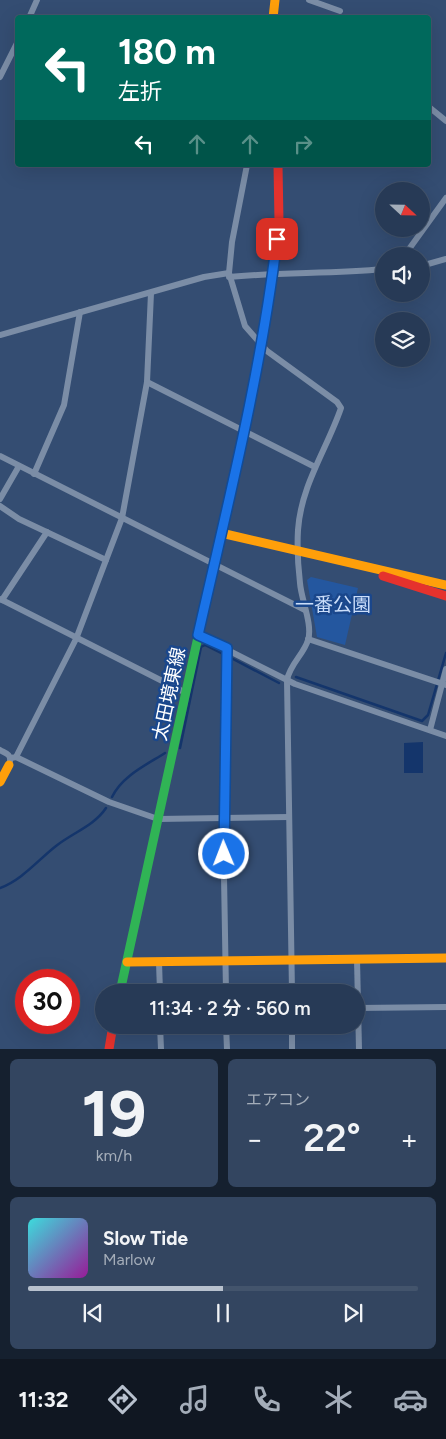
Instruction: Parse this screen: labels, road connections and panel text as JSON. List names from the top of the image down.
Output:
{
  "streets": {
    "main road": ["太田境東線"]
  },
  "parks": ["一番公園"],
  "north": "right",
  "page": {
    "turn": ["180 m", "左折"],
    "limit": "30",
    "trip": "11:34 · 2 分 · 560 m",
    "tile": [
      ["19", "km/h"],
      "エアコン"
    ],
    "heat": ["−", "22°", "+"],
    "song": ["Slow Tide", "Marlow"],
    "tabs": "11:32"
  }
}
